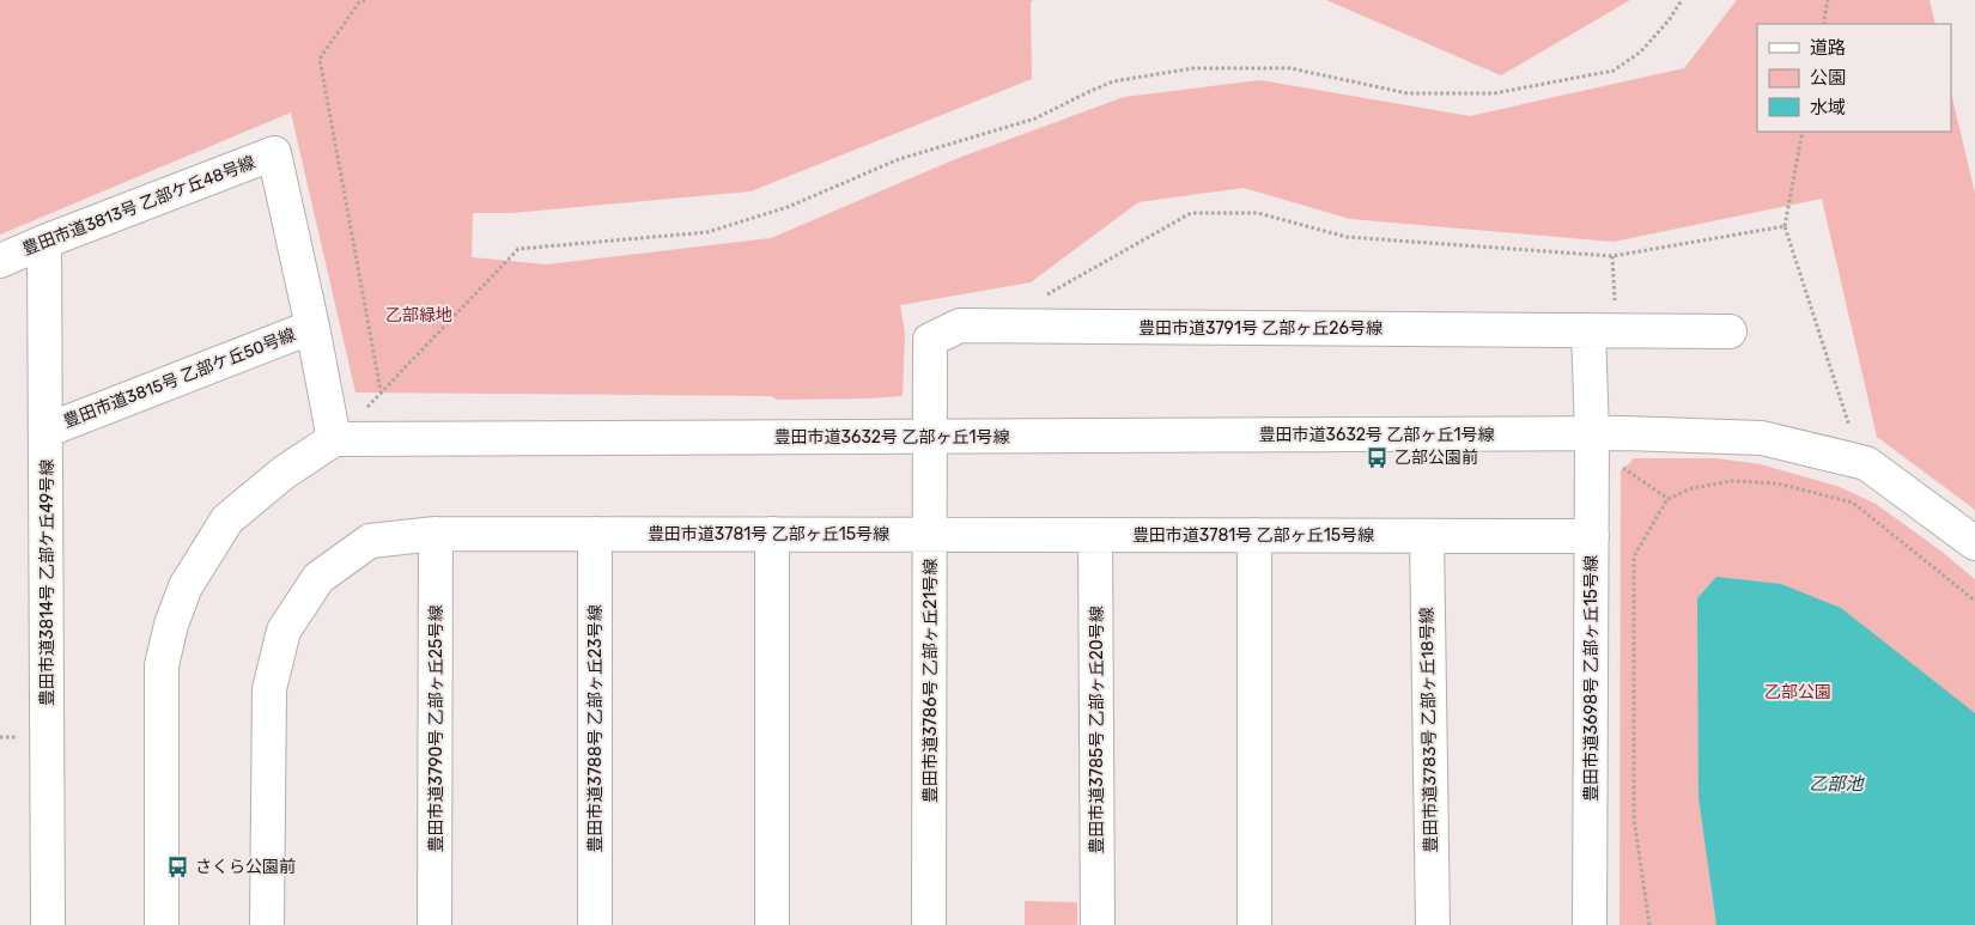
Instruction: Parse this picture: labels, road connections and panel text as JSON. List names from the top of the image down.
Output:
{
  "streets": {
    "street": [
      "豊田市道3813号 乙部ケ丘48号線",
      "豊田市道3791号 乙部ヶ丘26号線",
      "豊田市道3815号 乙部ケ丘50号線",
      "豊田市道3632号 乙部ヶ丘1号線",
      "豊田市道3781号 乙部ヶ丘15号線",
      "豊田市道3814号 乙部ケ丘49号線",
      "豊田市道3698号 乙部ヶ丘15号線",
      "豊田市道3786号 乙部ヶ丘21号線",
      "豊田市道3790号 乙部ヶ丘25号線",
      "豊田市道3788号 乙部ヶ丘23号線",
      "豊田市道3785号 乙部ヶ丘20号線",
      "豊田市道3783号 乙部ヶ丘18号線"
    ]
  },
  "crossings": [
    ["豊田市道3813号 乙部ケ丘48号線", "豊田市道3815号 乙部ケ丘50号線"],
    ["豊田市道3813号 乙部ケ丘48号線", "豊田市道3632号 乙部ヶ丘1号線"],
    ["豊田市道3813号 乙部ケ丘48号線", "豊田市道3814号 乙部ケ丘49号線"],
    ["豊田市道3791号 乙部ヶ丘26号線", "豊田市道3632号 乙部ヶ丘1号線"],
    ["豊田市道3791号 乙部ヶ丘26号線", "豊田市道3786号 乙部ヶ丘21号線"],
    ["豊田市道3815号 乙部ケ丘50号線", "豊田市道3814号 乙部ケ丘49号線"],
    ["豊田市道3632号 乙部ヶ丘1号線", "豊田市道3698号 乙部ヶ丘15号線"],
    ["豊田市道3632号 乙部ヶ丘1号線", "豊田市道3786号 乙部ヶ丘21号線"],
    ["豊田市道3781号 乙部ヶ丘15号線", "豊田市道3698号 乙部ヶ丘15号線"],
    ["豊田市道3781号 乙部ヶ丘15号線", "豊田市道3786号 乙部ヶ丘21号線"],
    ["豊田市道3781号 乙部ヶ丘15号線", "豊田市道3790号 乙部ヶ丘25号線"],
    ["豊田市道3781号 乙部ヶ丘15号線", "豊田市道3788号 乙部ヶ丘23号線"],
    ["豊田市道3781号 乙部ヶ丘15号線", "豊田市道3785号 乙部ヶ丘20号線"],
    ["豊田市道3781号 乙部ヶ丘15号線", "豊田市道3783号 乙部ヶ丘18号線"]
  ],
  "water": ["乙部池"],
  "parks": ["乙部緑地", "乙部公園"],
  "places": {
    "bus stop": ["乙部公園前", "さくら公園前"]
  },
  "legend": ["道路", "公園", "水域"]
}
